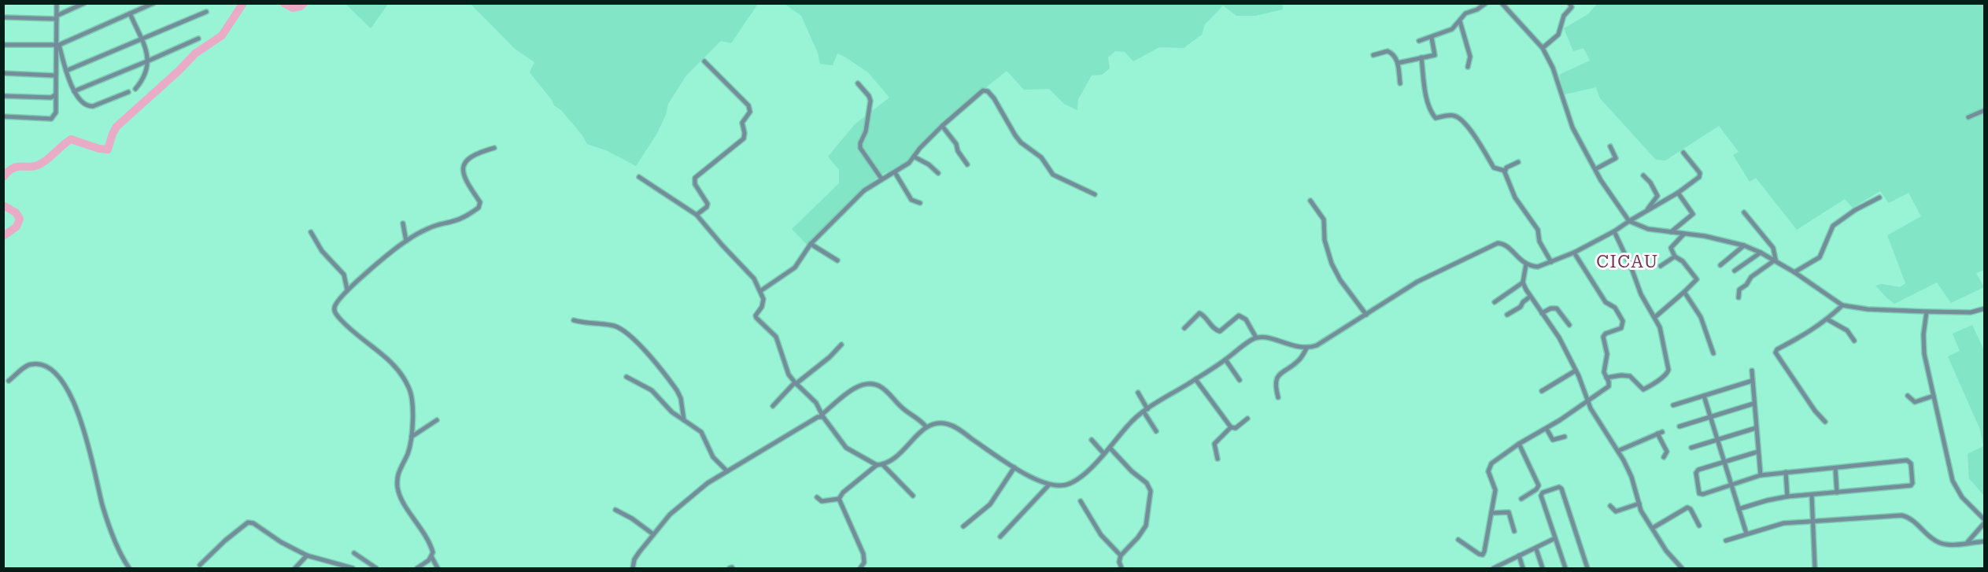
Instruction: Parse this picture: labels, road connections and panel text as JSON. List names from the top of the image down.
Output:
{
  "districts": ["CICAU"]
}
